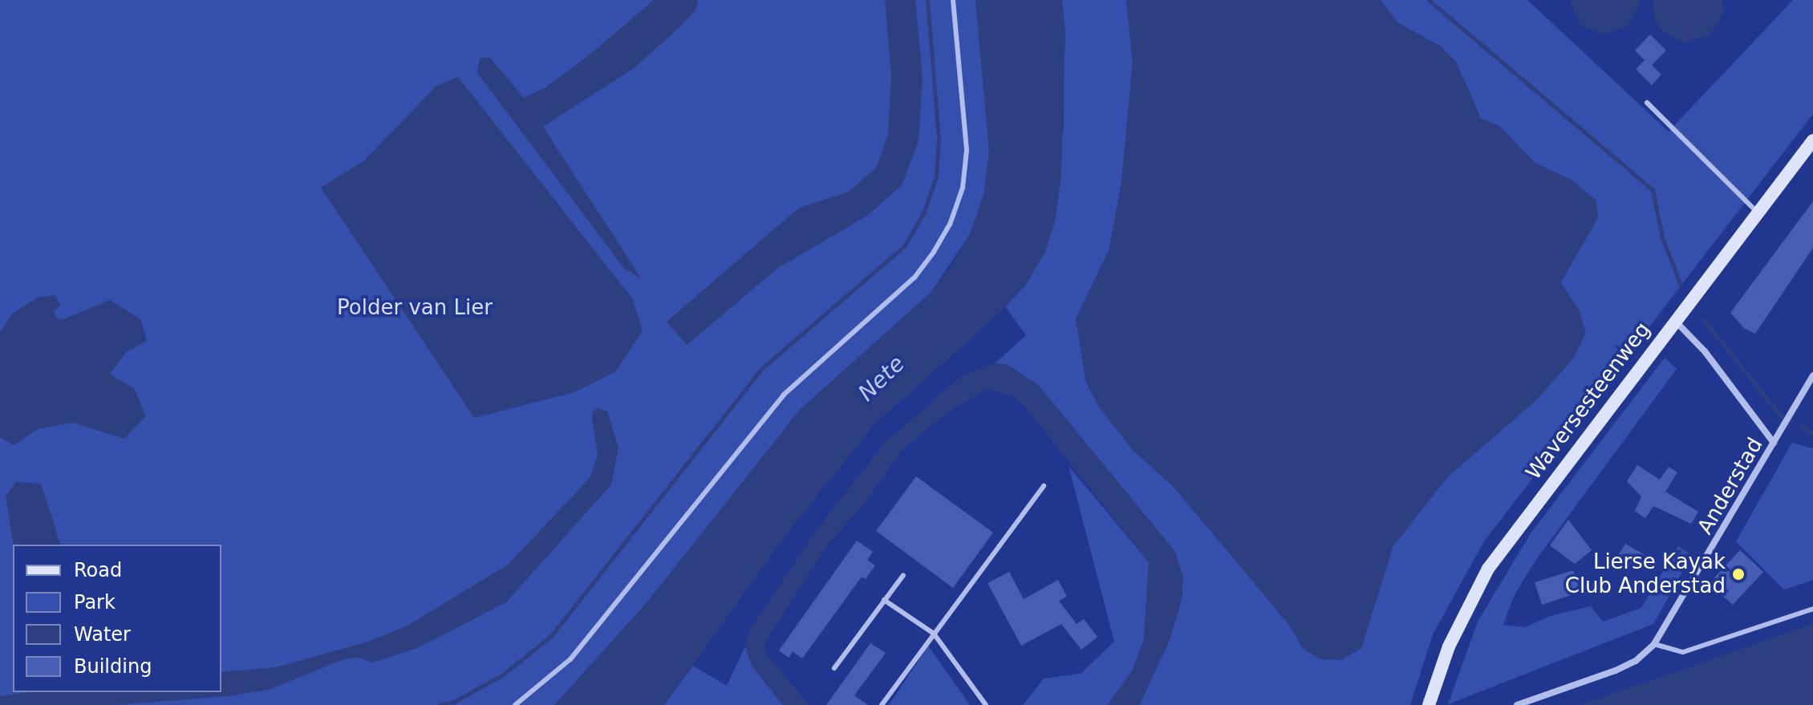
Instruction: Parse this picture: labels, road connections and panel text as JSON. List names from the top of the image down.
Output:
{
  "streets": {
    "main road": ["Waversesteenweg"],
    "street": ["Anderstad"]
  },
  "water": ["Nete"],
  "parks": ["Polder van Lier"],
  "places": ["Lierse Kayak Club Anderstad"],
  "legend": [
    "Road",
    "Park",
    "Water",
    "Building"
  ]
}
